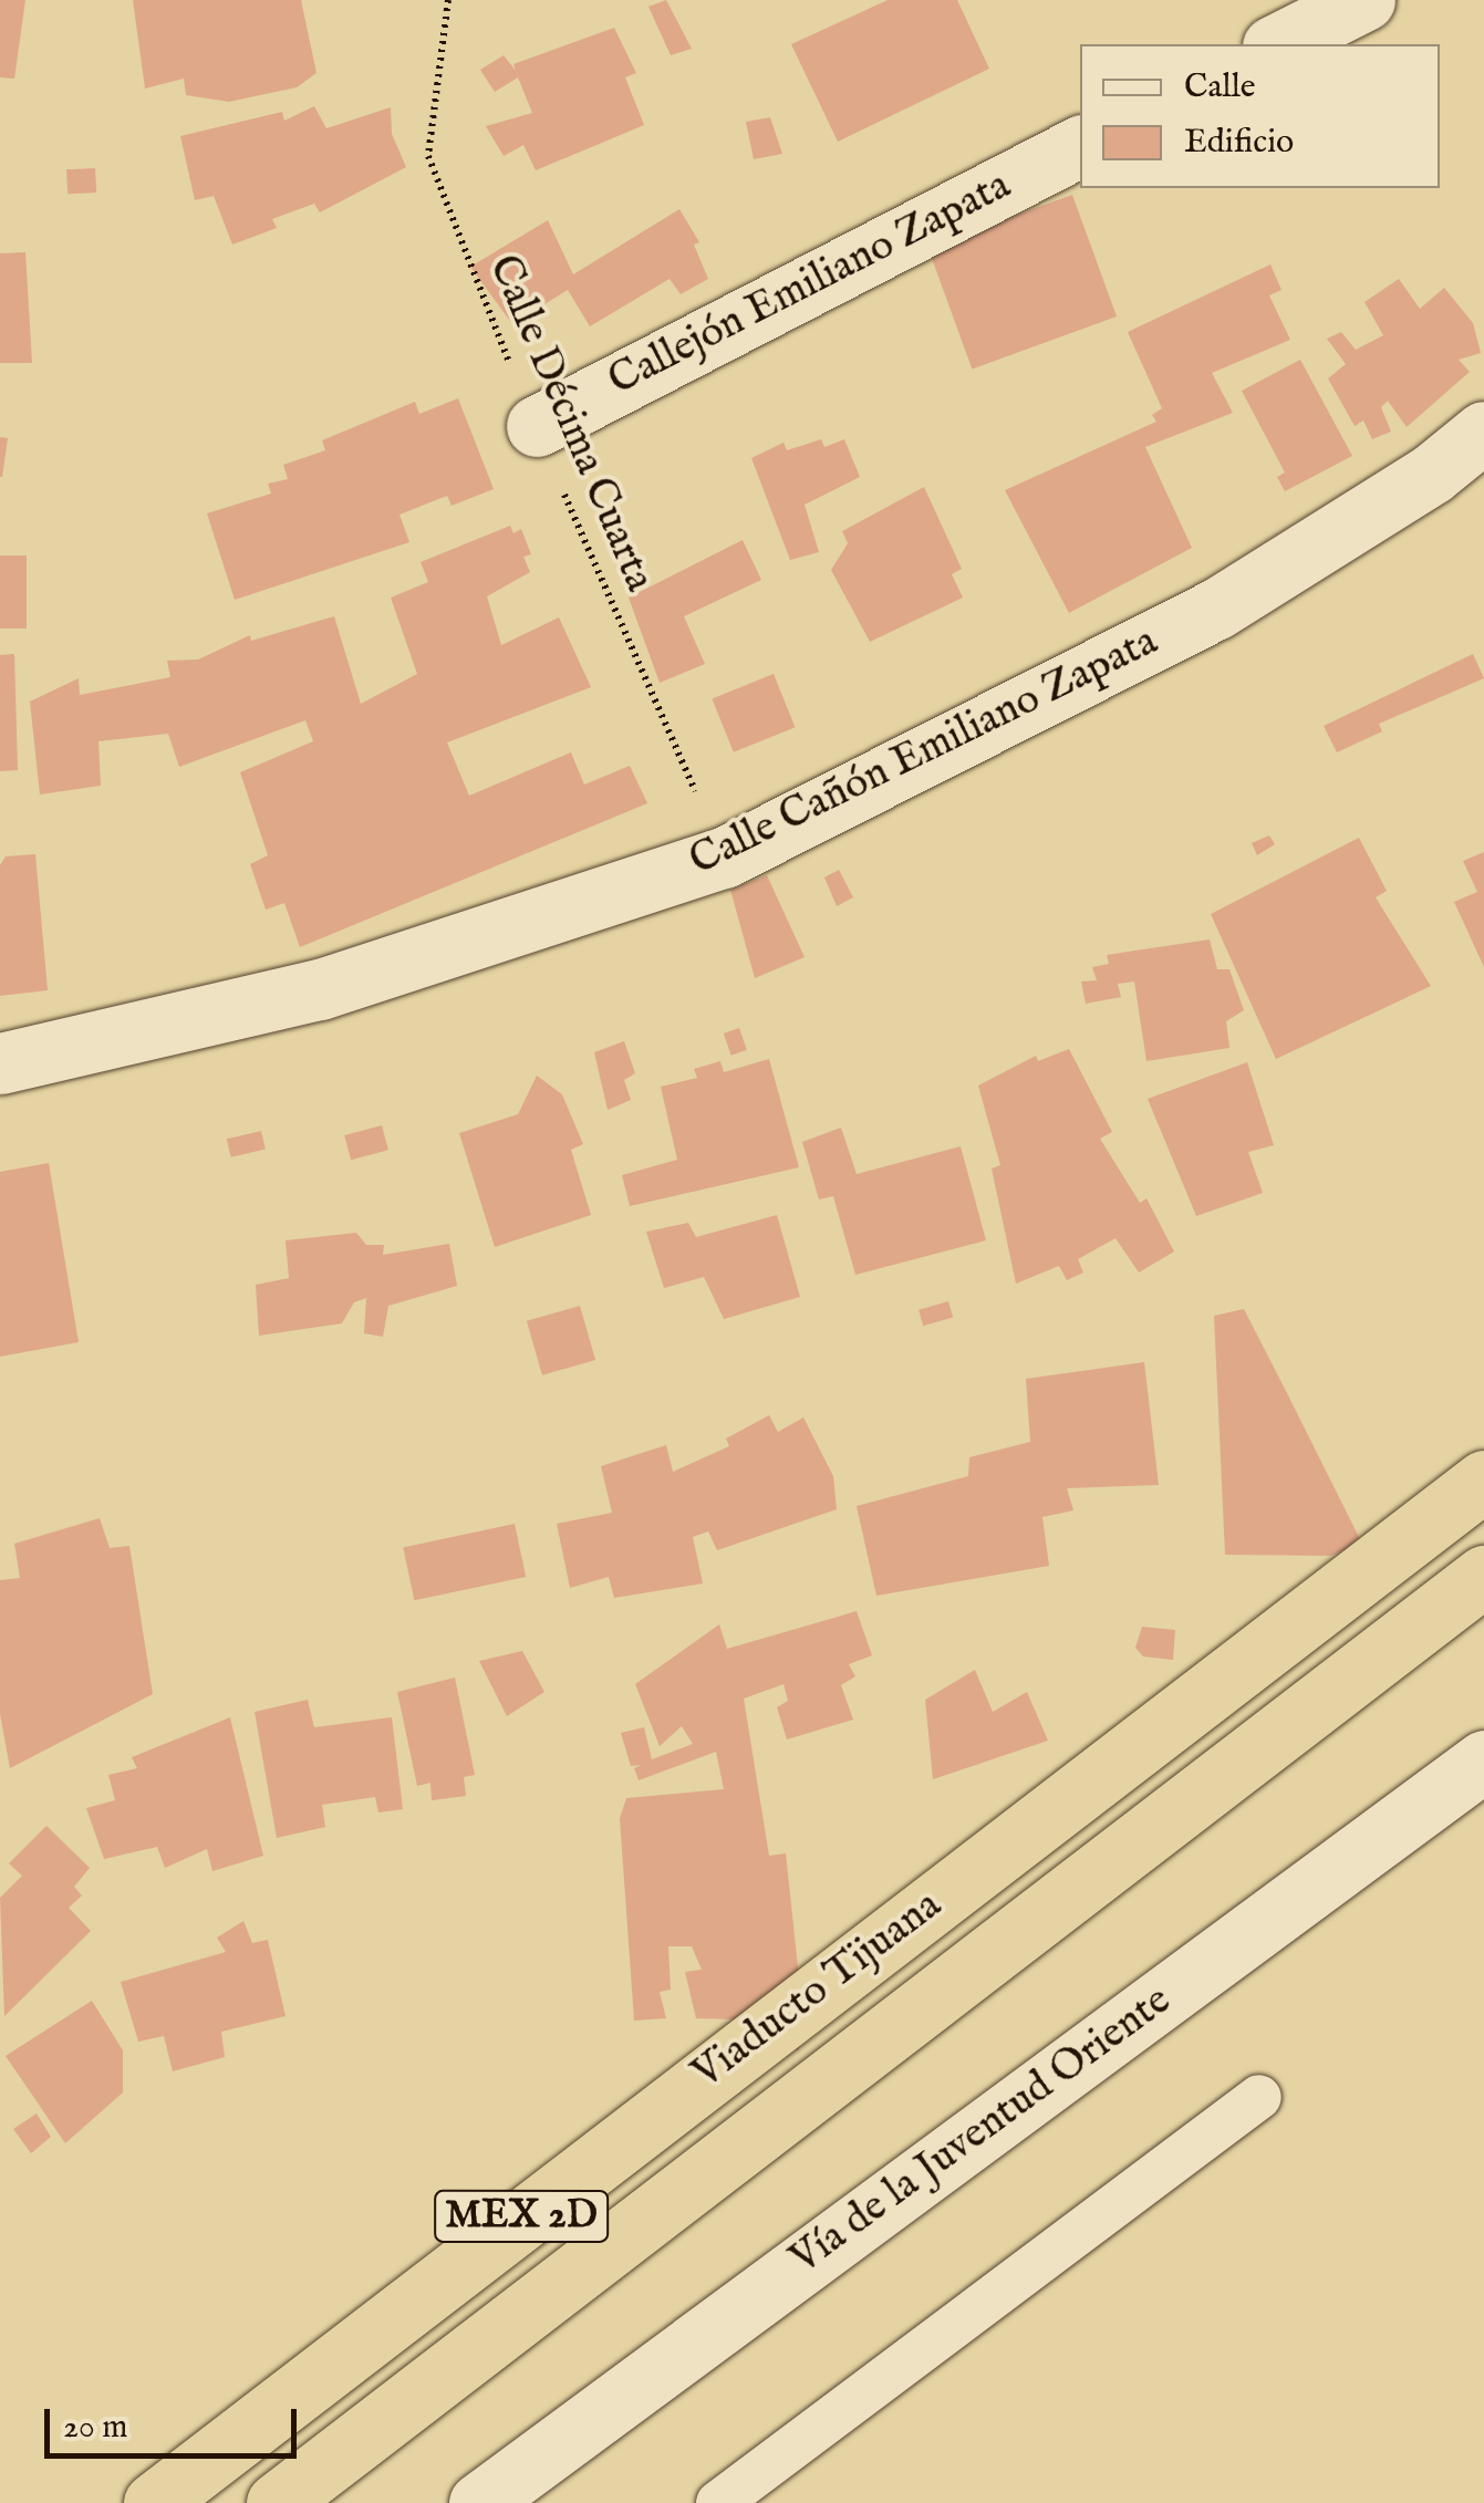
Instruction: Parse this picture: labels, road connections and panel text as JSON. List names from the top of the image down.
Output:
{
  "streets": {
    "highway": ["Viaducto Tijuana", "MEX 2D"],
    "street": ["Callejón Emiliano Zapata", "Calle Cañón Emiliano Zapata", "Vía de la Juventud Oriente"],
    "path": ["Calle Décima Cuarta"]
  },
  "crossings": [
    ["Callejón Emiliano Zapata", "Calle Décima Cuarta"],
    ["Calle Décima Cuarta", "Calle Cañón Emiliano Zapata"]
  ],
  "legend": ["Calle", "Edificio"],
  "scale_bar": "20 m"
}
